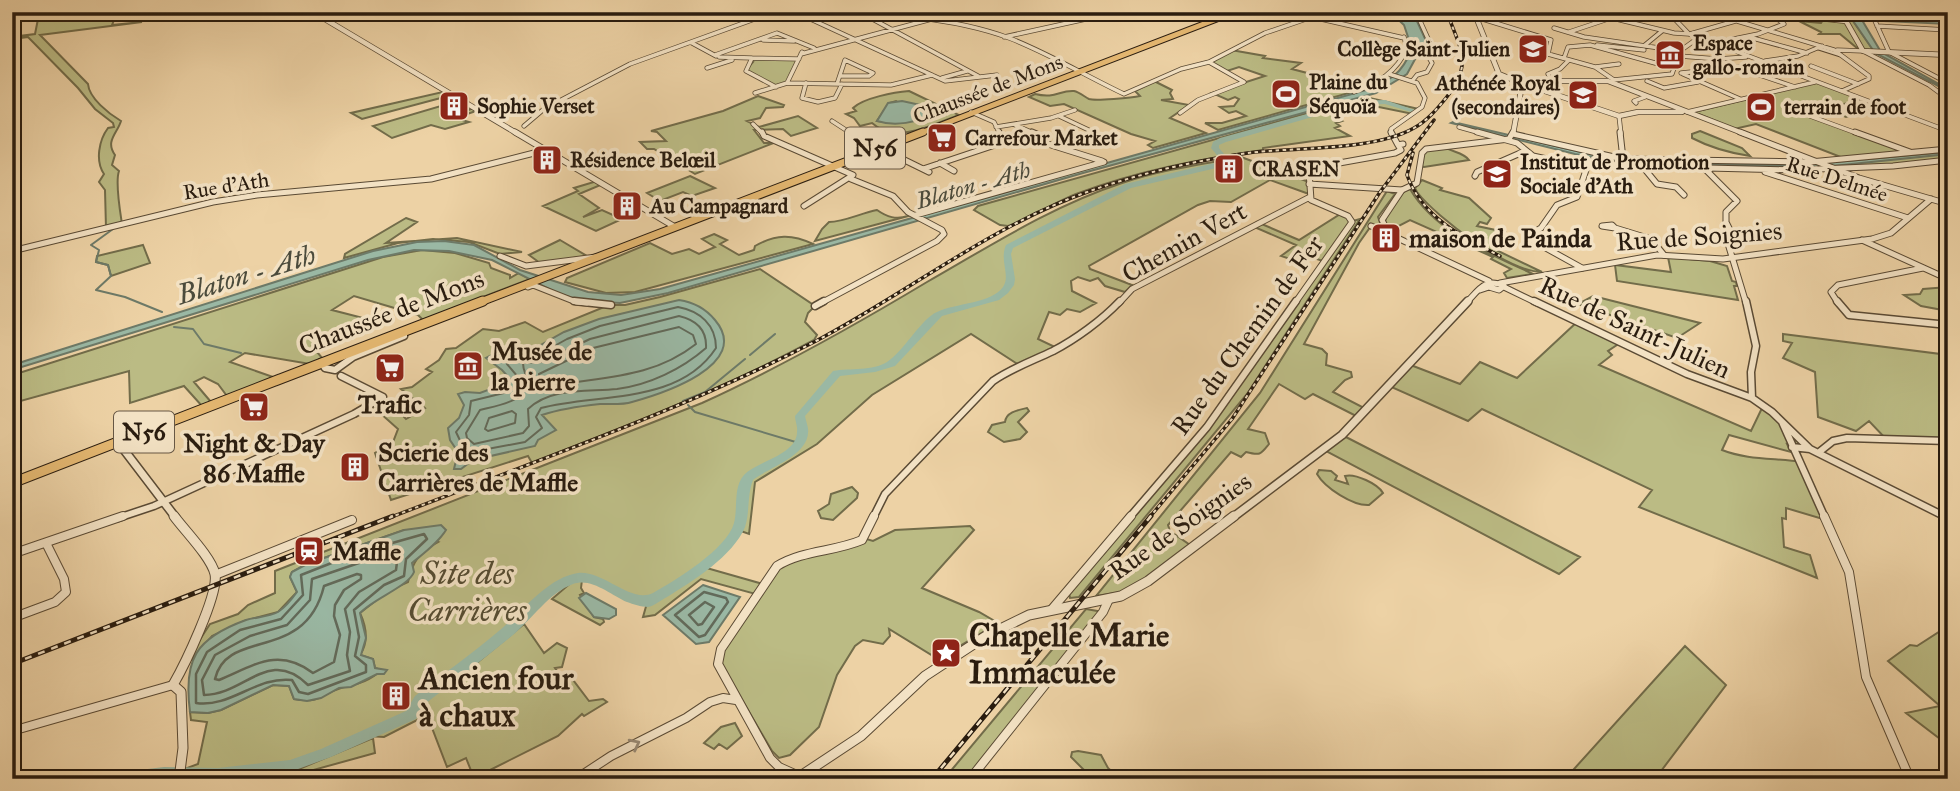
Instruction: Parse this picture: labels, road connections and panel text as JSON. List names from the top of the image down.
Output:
{
  "streets": {
    "main road": ["Chaussée de Mons", "N56"],
    "street": [
      "Rue Delmée",
      "Rue d'Ath",
      "Rue de Soignies",
      "Chemin Vert",
      "Rue de Saint-Julien",
      "Rue du Chemin de Fer"
    ]
  },
  "crossings": [
    ["Rue Delmée", "Rue de Soignies"],
    ["Rue de Soignies", "Chemin Vert"],
    ["Rue de Soignies", "Rue de Saint-Julien"],
    ["Rue de Soignies", "Rue du Chemin de Fer"],
    ["Chemin Vert", "Rue du Chemin de Fer"]
  ],
  "water": ["Blaton - Ath"],
  "parks": ["Site des Carrières"],
  "places": {
    "school or university": ["Collège Saint-Julien", "Athénée Royal (secondaires)", "Institut de Promotion Sociale d'Ath"],
    "museum": ["Espace gallo-romain", "Musée de la pierre"],
    "sports": ["Plaine du Séquoïa", "terrain de foot"],
    "building": [
      "Sophie Verset",
      "Résidence Belœil",
      "CRASEN",
      "Au Campagnard",
      "maison de Painda",
      "Scierie des Carrières de Maffle",
      "Ancien four à chaux"
    ],
    "supermarket": ["Carrefour Market", "Trafic", "Night & Day 86 Maffle"],
    "station": ["Maffle"],
    "place": ["Chapelle Marie Immaculée"]
  }
}
